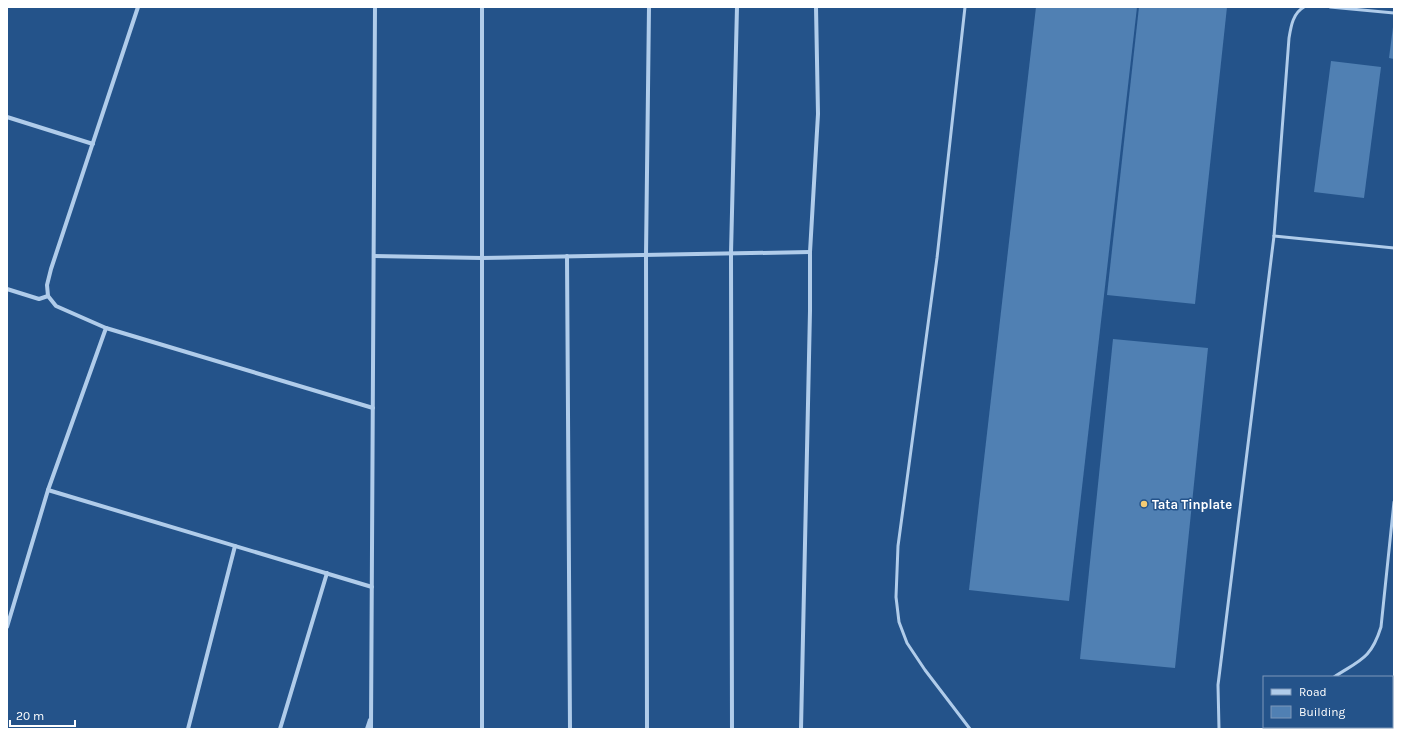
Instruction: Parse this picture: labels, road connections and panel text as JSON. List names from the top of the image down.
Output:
{
  "places": ["Tata Tinplate"],
  "legend": ["Road", "Building"],
  "scale_bar": "20 m"
}
